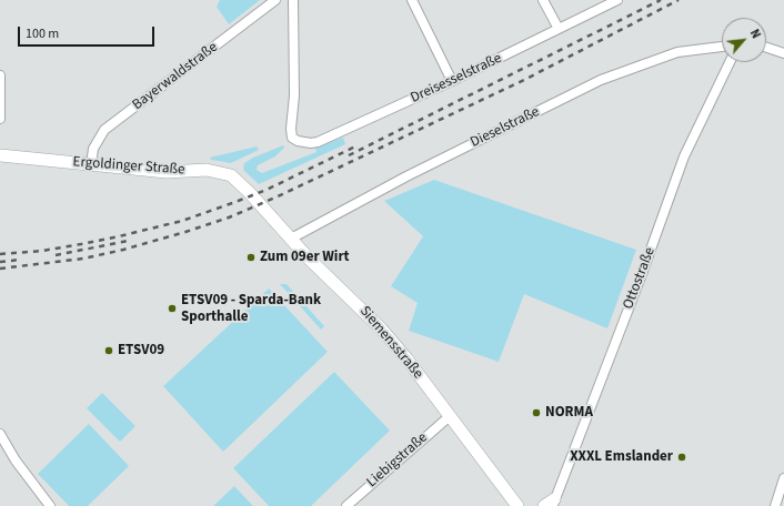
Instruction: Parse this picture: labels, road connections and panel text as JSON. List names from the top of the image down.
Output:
{
  "streets": {
    "main road": ["Ergoldinger Straße", "Siemensstraße"],
    "street": [
      "Bayerwaldstraße",
      "Dreisesselstraße",
      "Dieselstraße",
      "Ottostraße",
      "Liebigstraße"
    ]
  },
  "crossings": [
    ["Bayerwaldstraße", "Ergoldinger Straße"],
    ["Dieselstraße", "Siemensstraße"],
    ["Ergoldinger Straße", "Siemensstraße"],
    ["Siemensstraße", "Liebigstraße"]
  ],
  "places": [
    "Zum 09er Wirt",
    "ETSV09 - Sparda-Bank Sporthalle",
    "ETSV09",
    "NORMA",
    "XXXL Emslander"
  ],
  "scale_bar": "100 m",
  "north": "top right"
}
